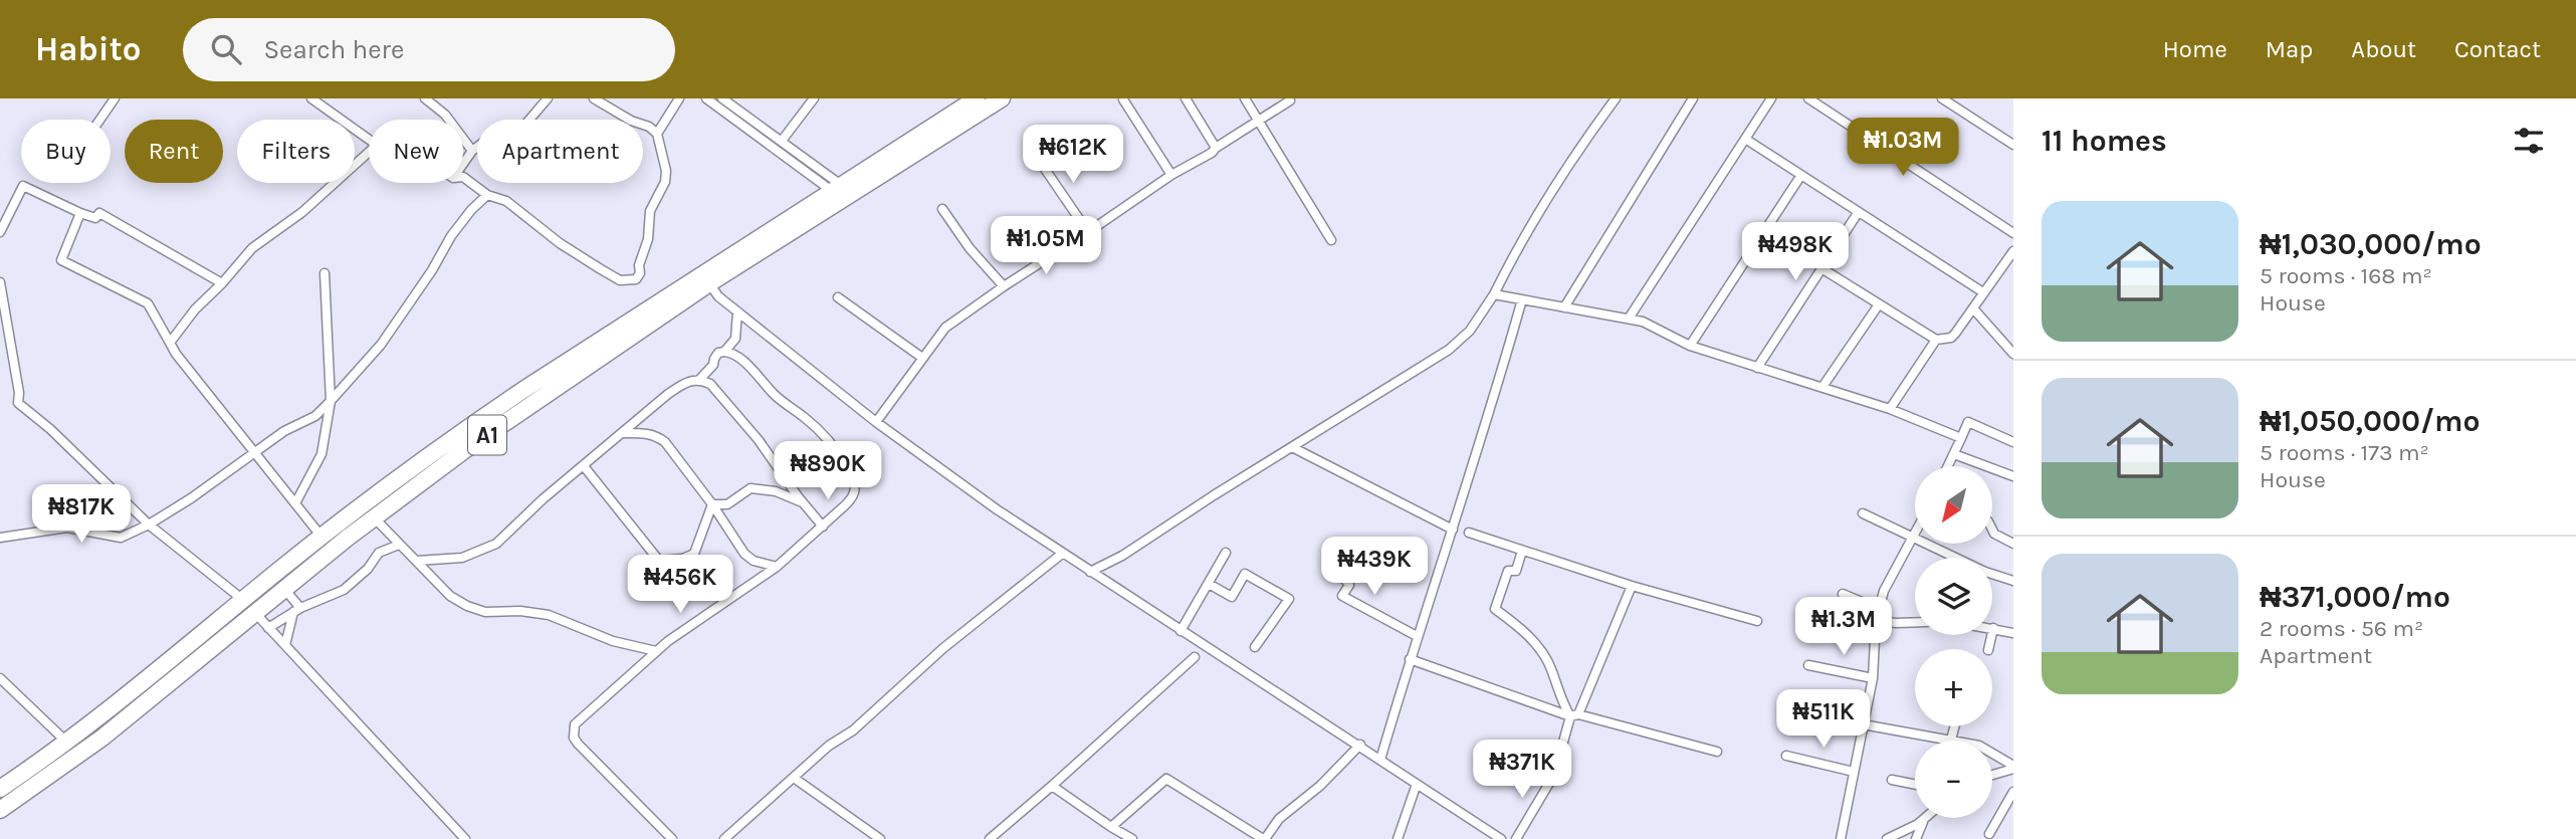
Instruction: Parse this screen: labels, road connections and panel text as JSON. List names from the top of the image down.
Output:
{
  "streets": {
    "highway": ["A1"]
  },
  "north": "bottom left",
  "page": {
    "header": "Habito",
    "search": "Search here",
    "nav": [
      "Home",
      "Map",
      "About",
      "Contact"
    ],
    "heading": "11 homes",
    "price": [
      "₦1.03M",
      "₦612K",
      "₦1.05M",
      "₦498K",
      "₦890K",
      "₦817K",
      "₦439K",
      "₦456K",
      "₦1.3M",
      "₦511K",
      "₦371K"
    ],
    "chip": [
      "Buy",
      "Rent",
      "Filters",
      "New",
      "Apartment"
    ],
    "list": [
      {
        "name": "₦1,030,000/mo",
        "note": "5 rooms · 168 m² · House"
      },
      {
        "name": "₦1,050,000/mo",
        "note": "5 rooms · 173 m² · House"
      },
      {
        "name": "₦371,000/mo",
        "note": "2 rooms · 56 m² · Apartment"
      }
    ],
    "map_buttons": ["+", "−"]
  }
}
